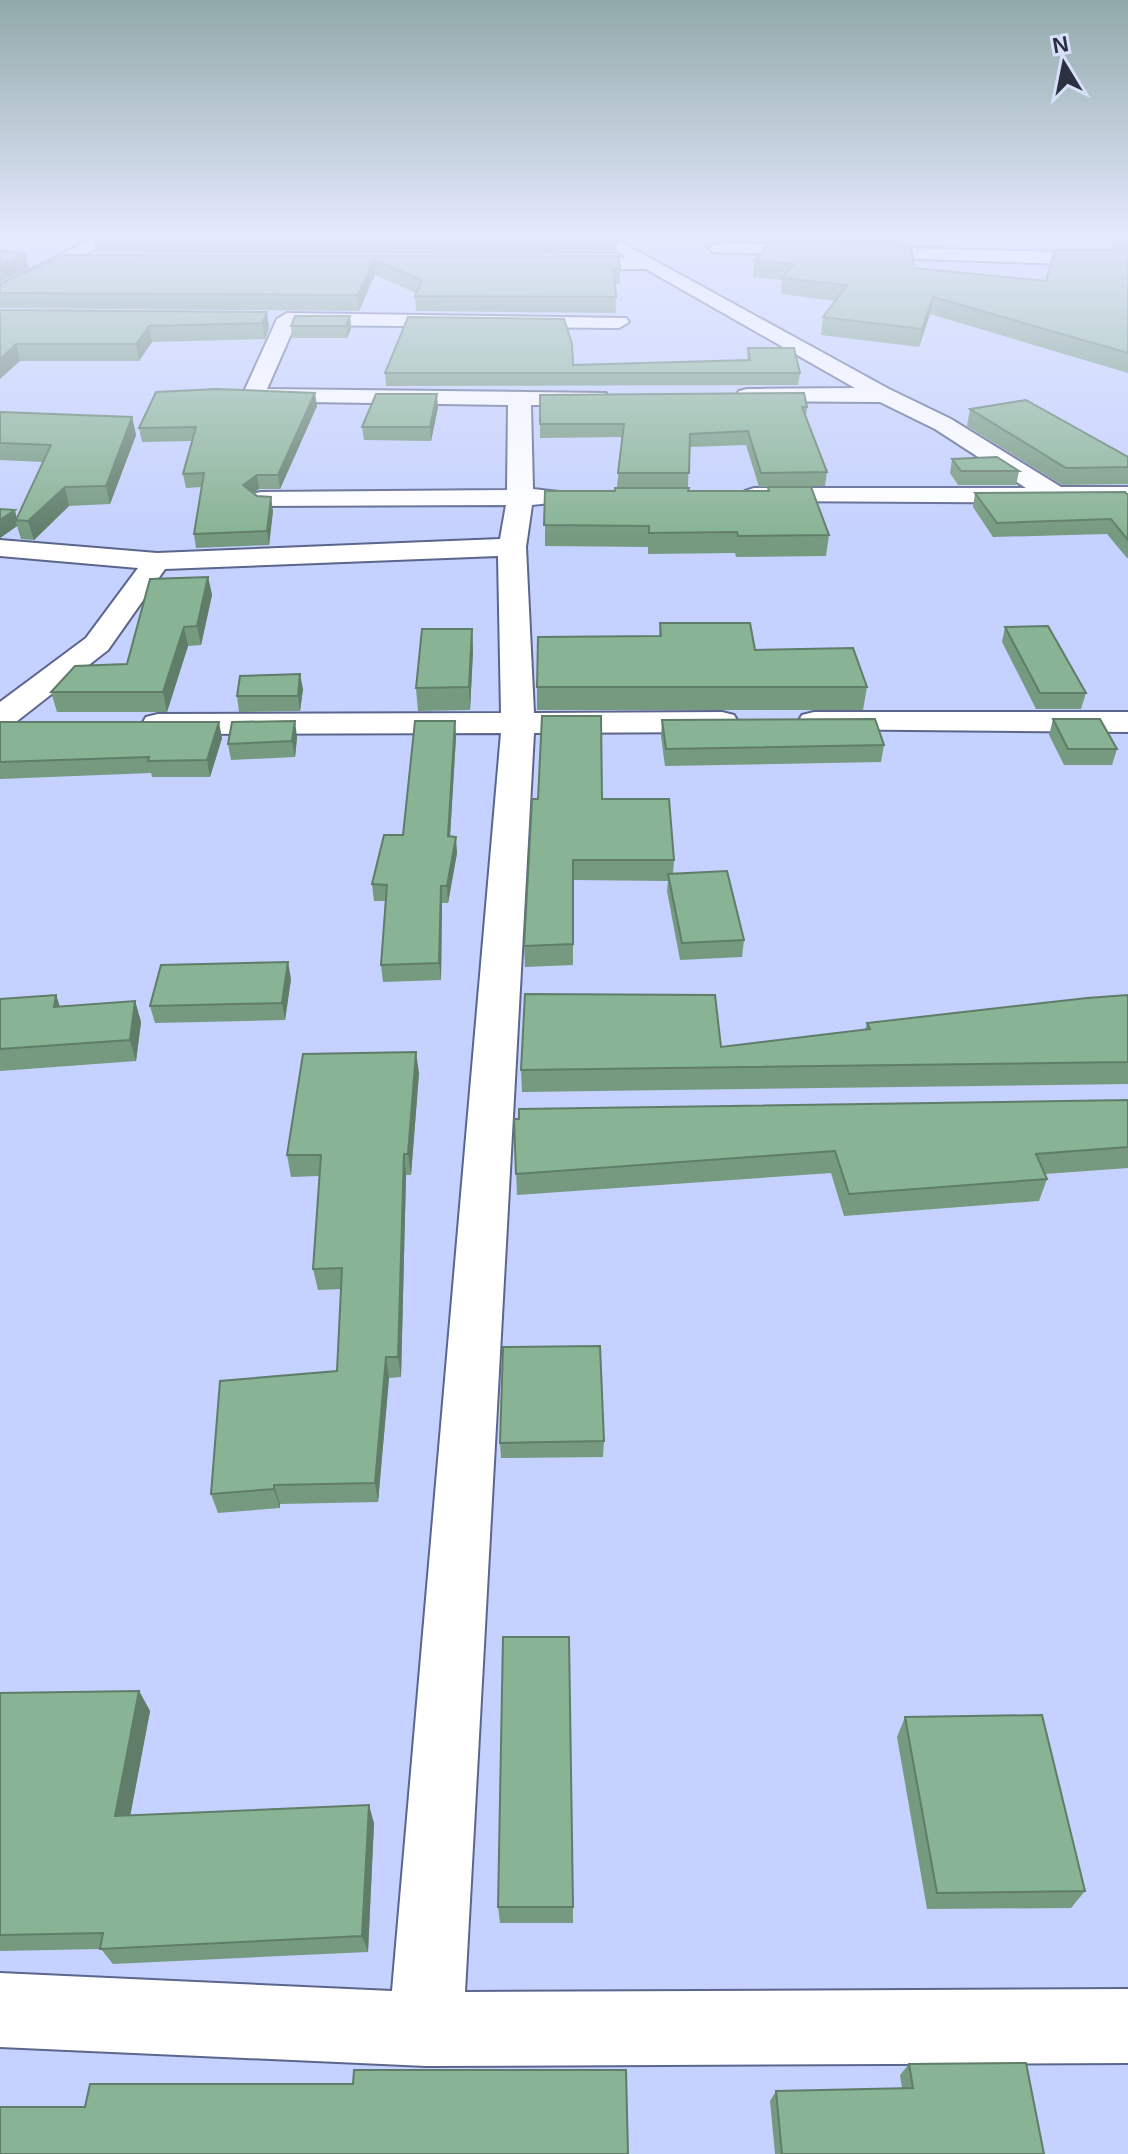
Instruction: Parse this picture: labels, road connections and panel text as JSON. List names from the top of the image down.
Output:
{
  "north": "top"
}
